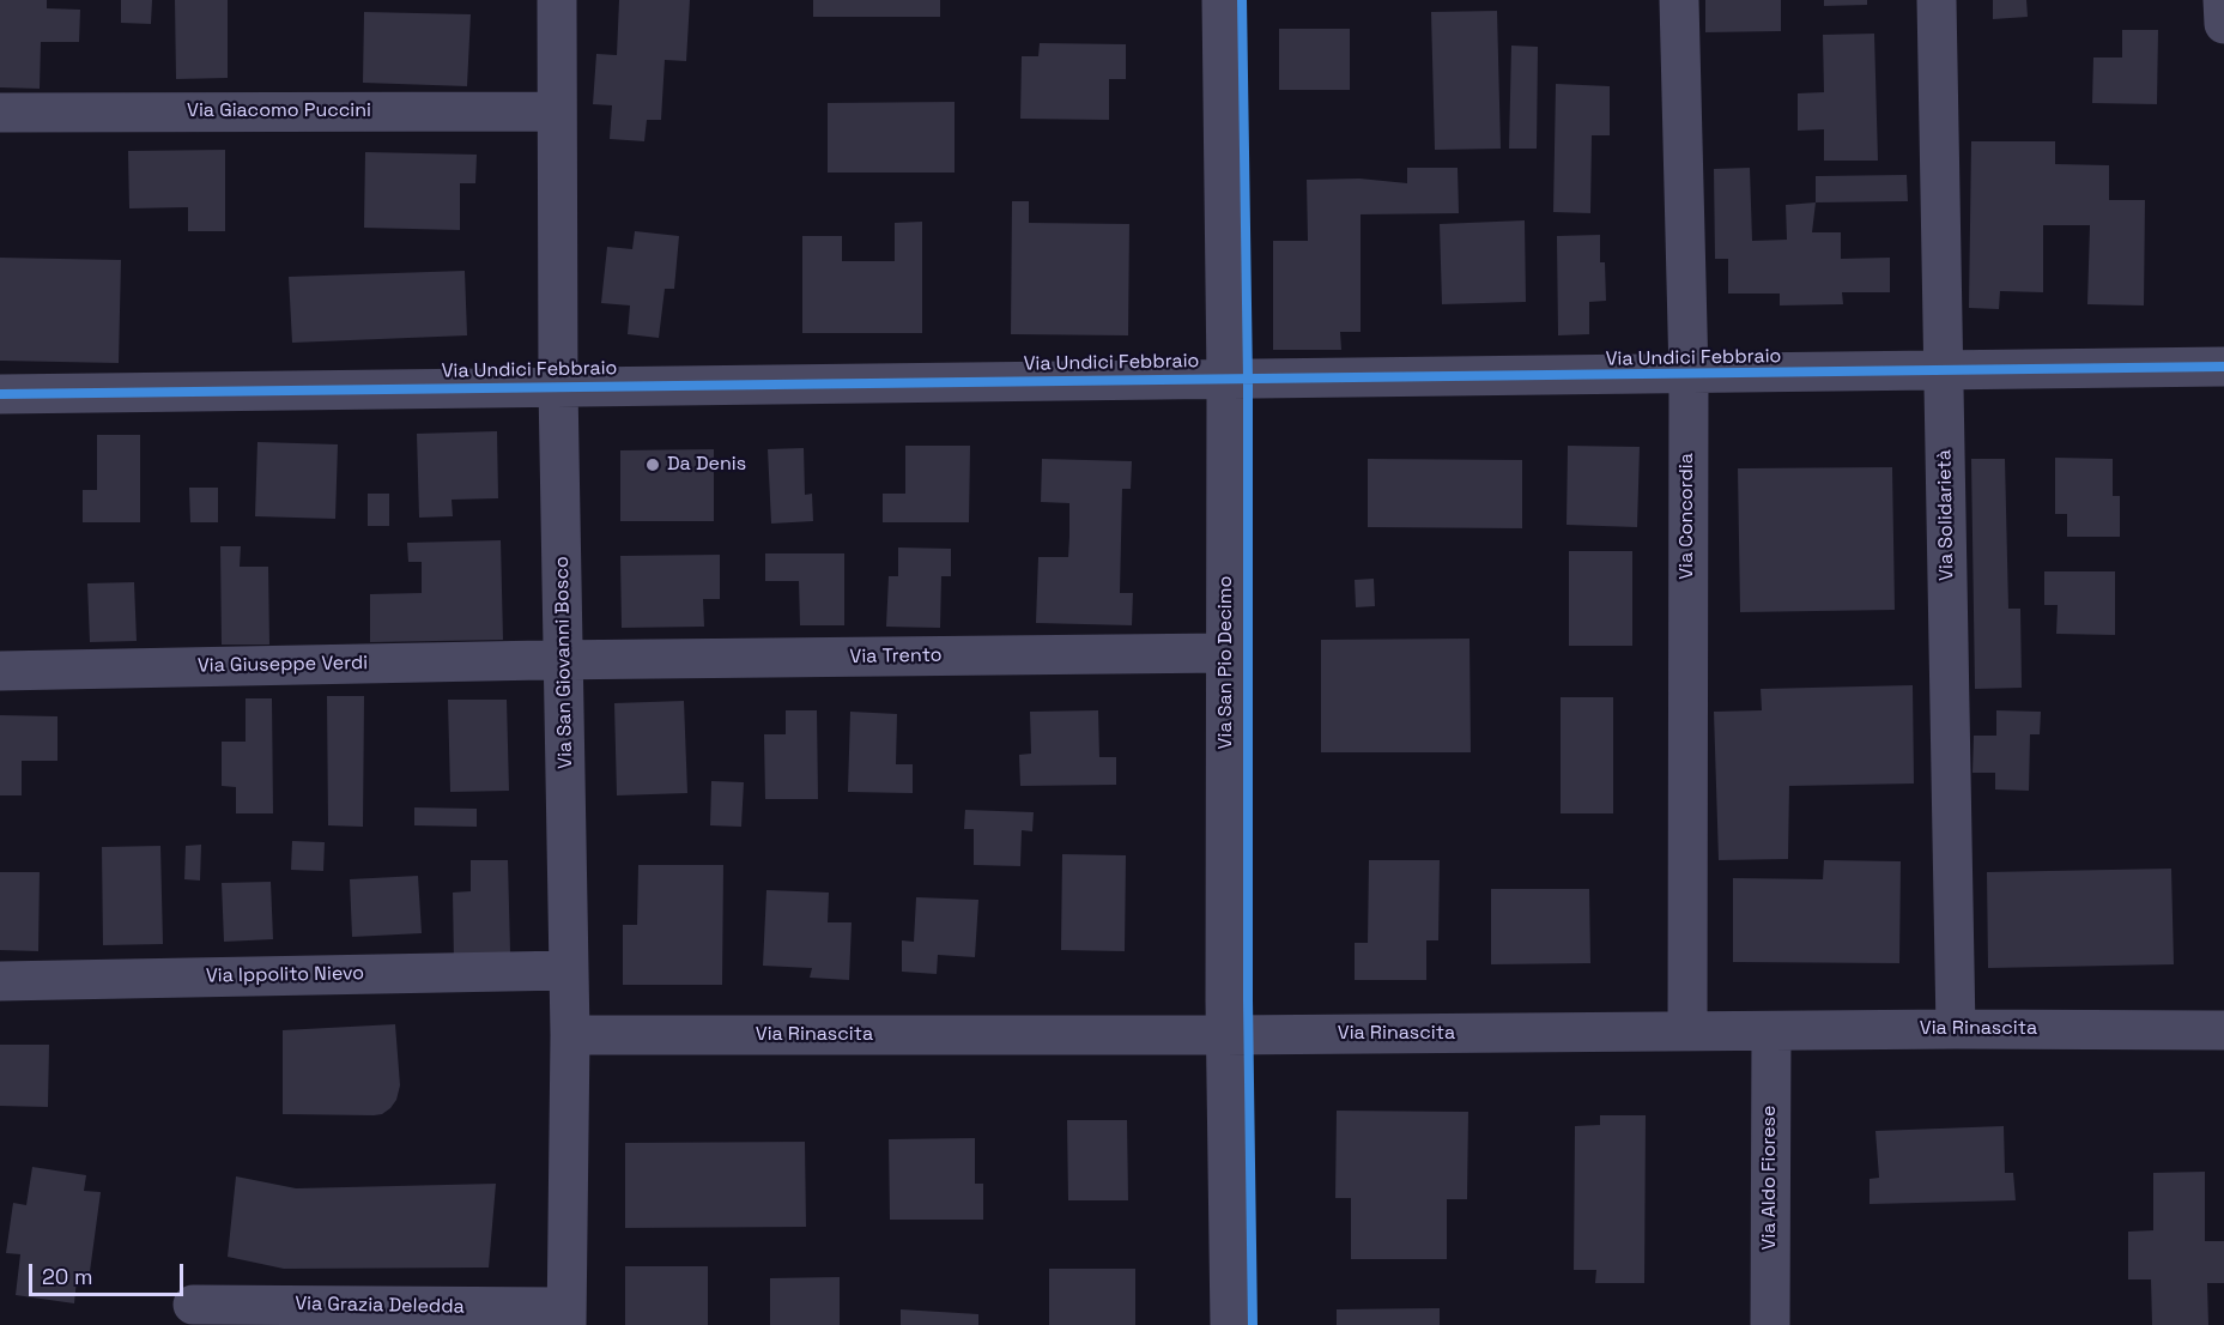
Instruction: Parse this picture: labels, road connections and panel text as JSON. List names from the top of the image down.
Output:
{
  "streets": {
    "street": [
      "Via Giacomo Puccini",
      "Via Undici Febbraio",
      "Via Solidarietà",
      "Via Concordia",
      "Via Trento",
      "Via San Giovanni Bosco",
      "Via San Pio Decimo",
      "Via Giuseppe Verdi",
      "Via Ippolito Nievo",
      "Via Rinascita",
      "Via Aldo Fiorese",
      "Via Grazia Deledda"
    ]
  },
  "crossings": [
    ["Via Giacomo Puccini", "Via San Giovanni Bosco"],
    ["Via Undici Febbraio", "Via Solidarietà"],
    ["Via Undici Febbraio", "Via Concordia"],
    ["Via Undici Febbraio", "Via San Giovanni Bosco"],
    ["Via Undici Febbraio", "Via San Pio Decimo"],
    ["Via Solidarietà", "Via Rinascita"],
    ["Via Concordia", "Via Rinascita"],
    ["Via Trento", "Via San Giovanni Bosco"],
    ["Via Trento", "Via San Pio Decimo"],
    ["Via Trento", "Via Giuseppe Verdi"],
    ["Via San Giovanni Bosco", "Via Giuseppe Verdi"],
    ["Via San Giovanni Bosco", "Via Ippolito Nievo"],
    ["Via San Giovanni Bosco", "Via Rinascita"],
    ["Via San Giovanni Bosco", "Via Grazia Deledda"],
    ["Via San Pio Decimo", "Via Rinascita"],
    ["Via Rinascita", "Via Aldo Fiorese"]
  ],
  "places": ["Da Denis"],
  "scale_bar": "20 m"
}
